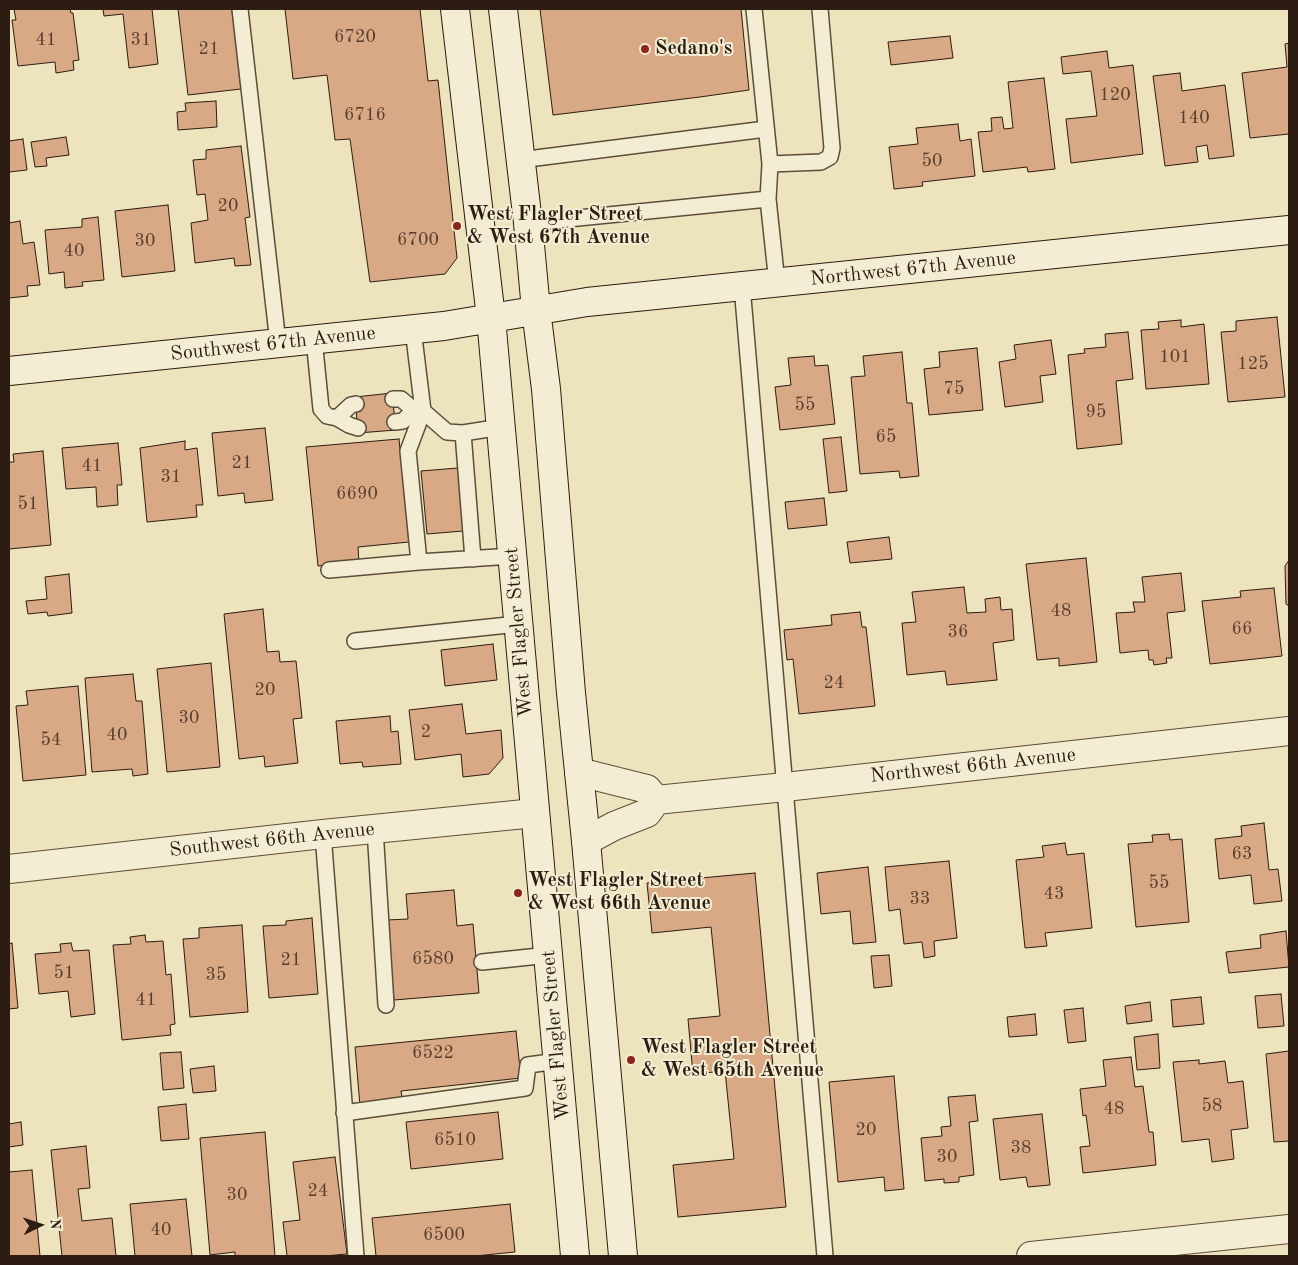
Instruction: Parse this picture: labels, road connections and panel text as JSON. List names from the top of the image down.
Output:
{
  "streets": {
    "main road": [
      "Northwest 67th Avenue",
      "Southwest 67th Avenue",
      "West Flagler Street",
      "Northwest 66th Avenue",
      "Southwest 66th Avenue"
    ]
  },
  "crossings": [
    ["Northwest 67th Avenue", "Southwest 67th Avenue"],
    ["Southwest 67th Avenue", "West Flagler Street"],
    ["West Flagler Street", "Southwest 66th Avenue"]
  ],
  "places": [
    "Sedano's",
    "West Flagler Street & West 67th Avenue",
    "West Flagler Street & West 66th Avenue",
    "West Flagler Street & West 65th Avenue"
  ],
  "house_numbers": [
    "6720",
    "41",
    "31",
    "21",
    "120",
    "6716",
    "140",
    "50",
    "20",
    "6700",
    "30",
    "40",
    "101",
    "125",
    "75",
    "55",
    "95",
    "65",
    "21",
    "41",
    "31",
    "6690",
    "51",
    "48",
    "66",
    "36",
    "24",
    "20",
    "30",
    "2",
    "40",
    "54",
    "63",
    "55",
    "43",
    "33",
    "6580",
    "21",
    "51",
    "35",
    "41",
    "6522",
    "58",
    "48",
    "20",
    "6510",
    "38",
    "30",
    "24",
    "30",
    "40",
    "6500"
  ],
  "north": "right"
}
